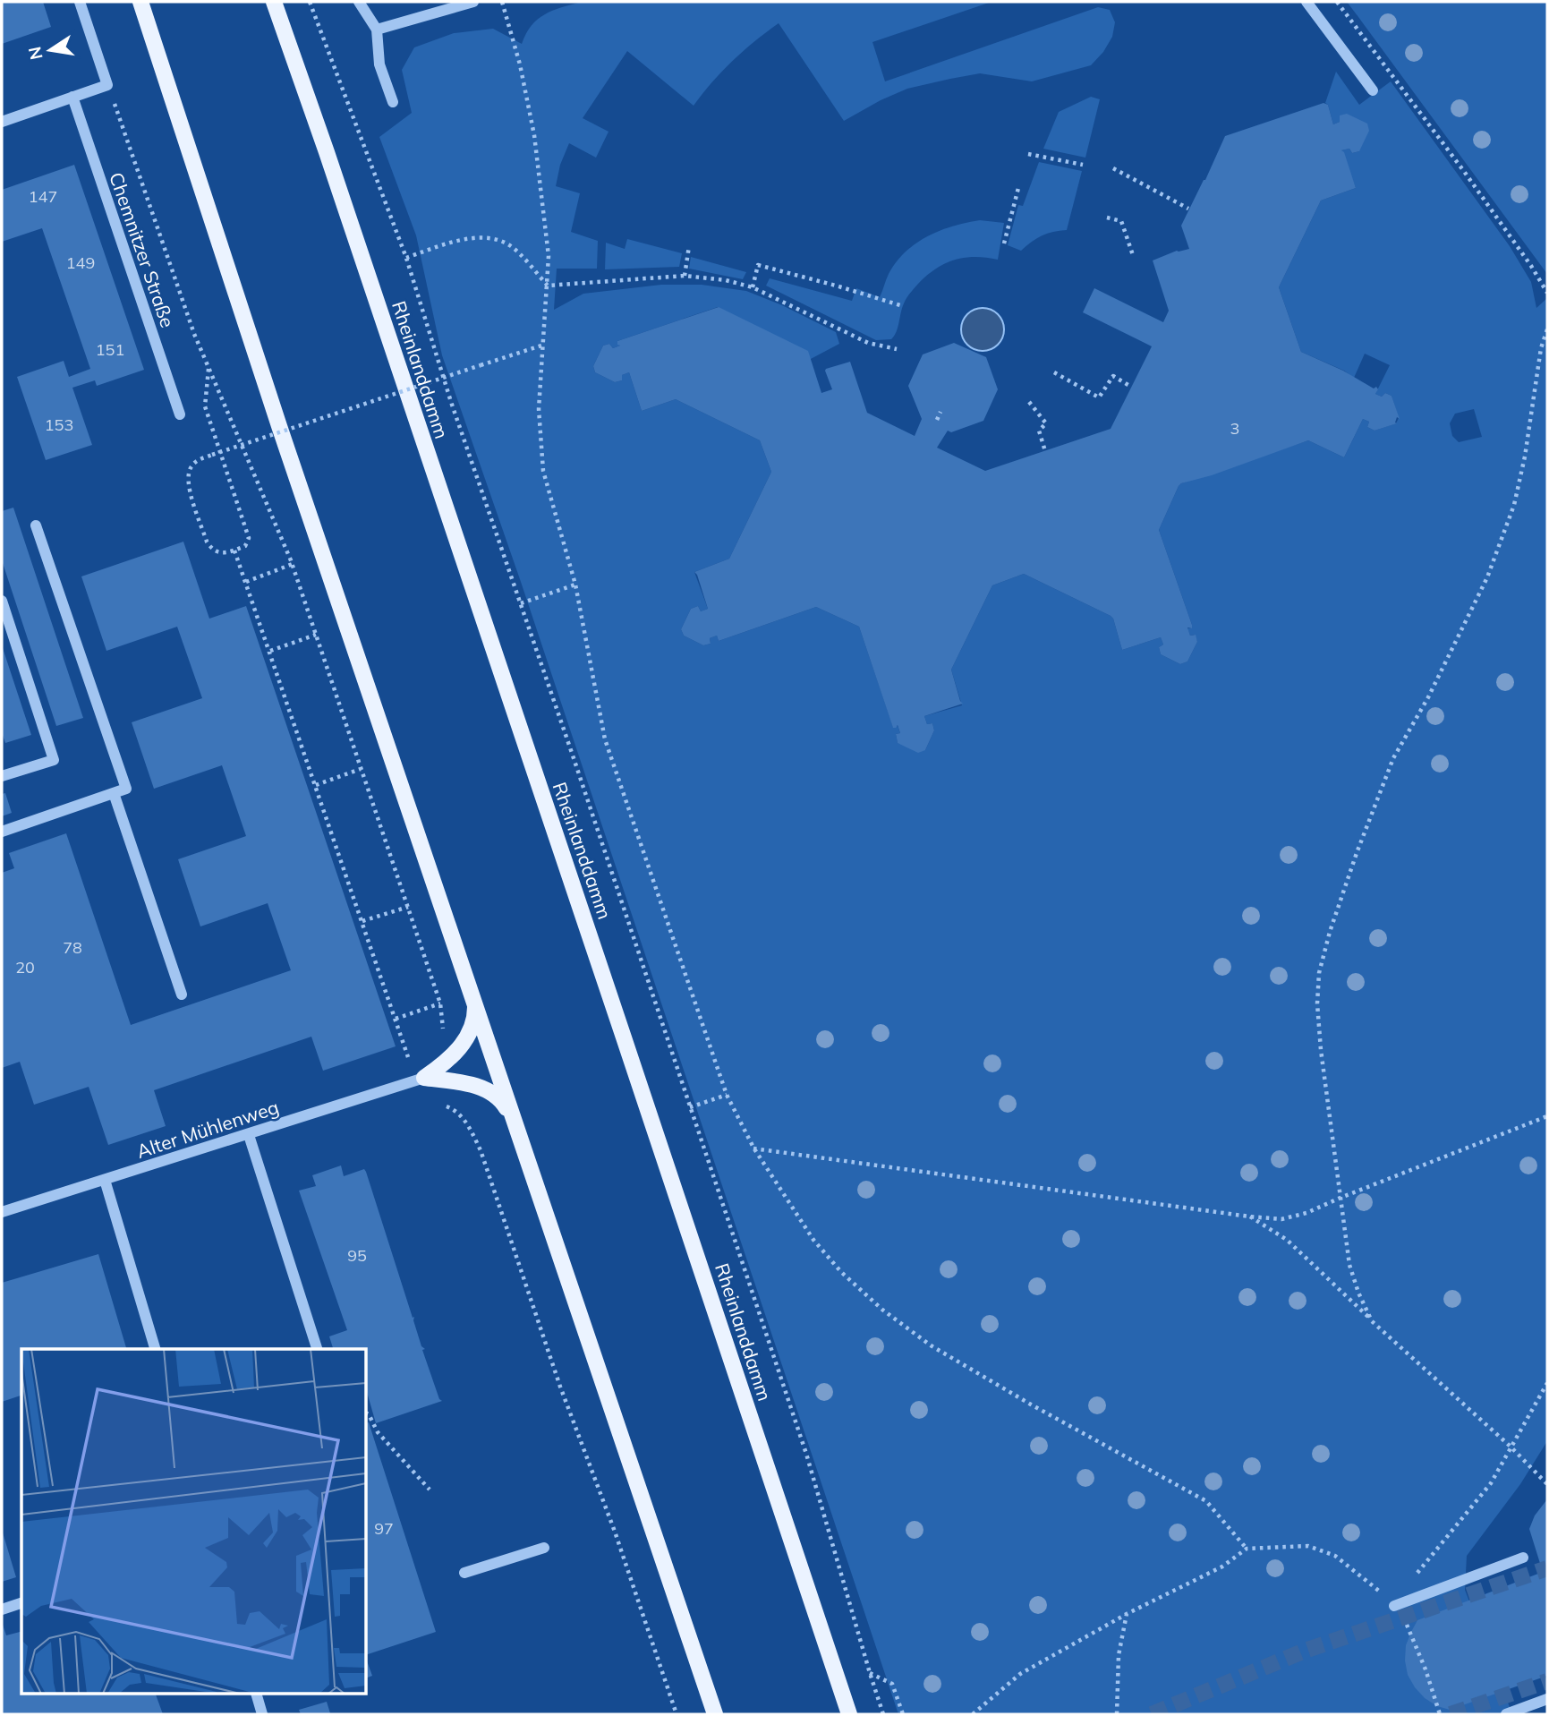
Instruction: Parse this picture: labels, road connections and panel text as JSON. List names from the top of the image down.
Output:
{
  "streets": {
    "main road": ["Rheinlanddamm"],
    "street": ["Chemnitzer Straße", "Alter Mühlenweg"]
  },
  "house_numbers": [
    "147",
    "149",
    "151",
    "153",
    "3",
    "78",
    "20",
    "95",
    "97"
  ],
  "north": "left"
}
